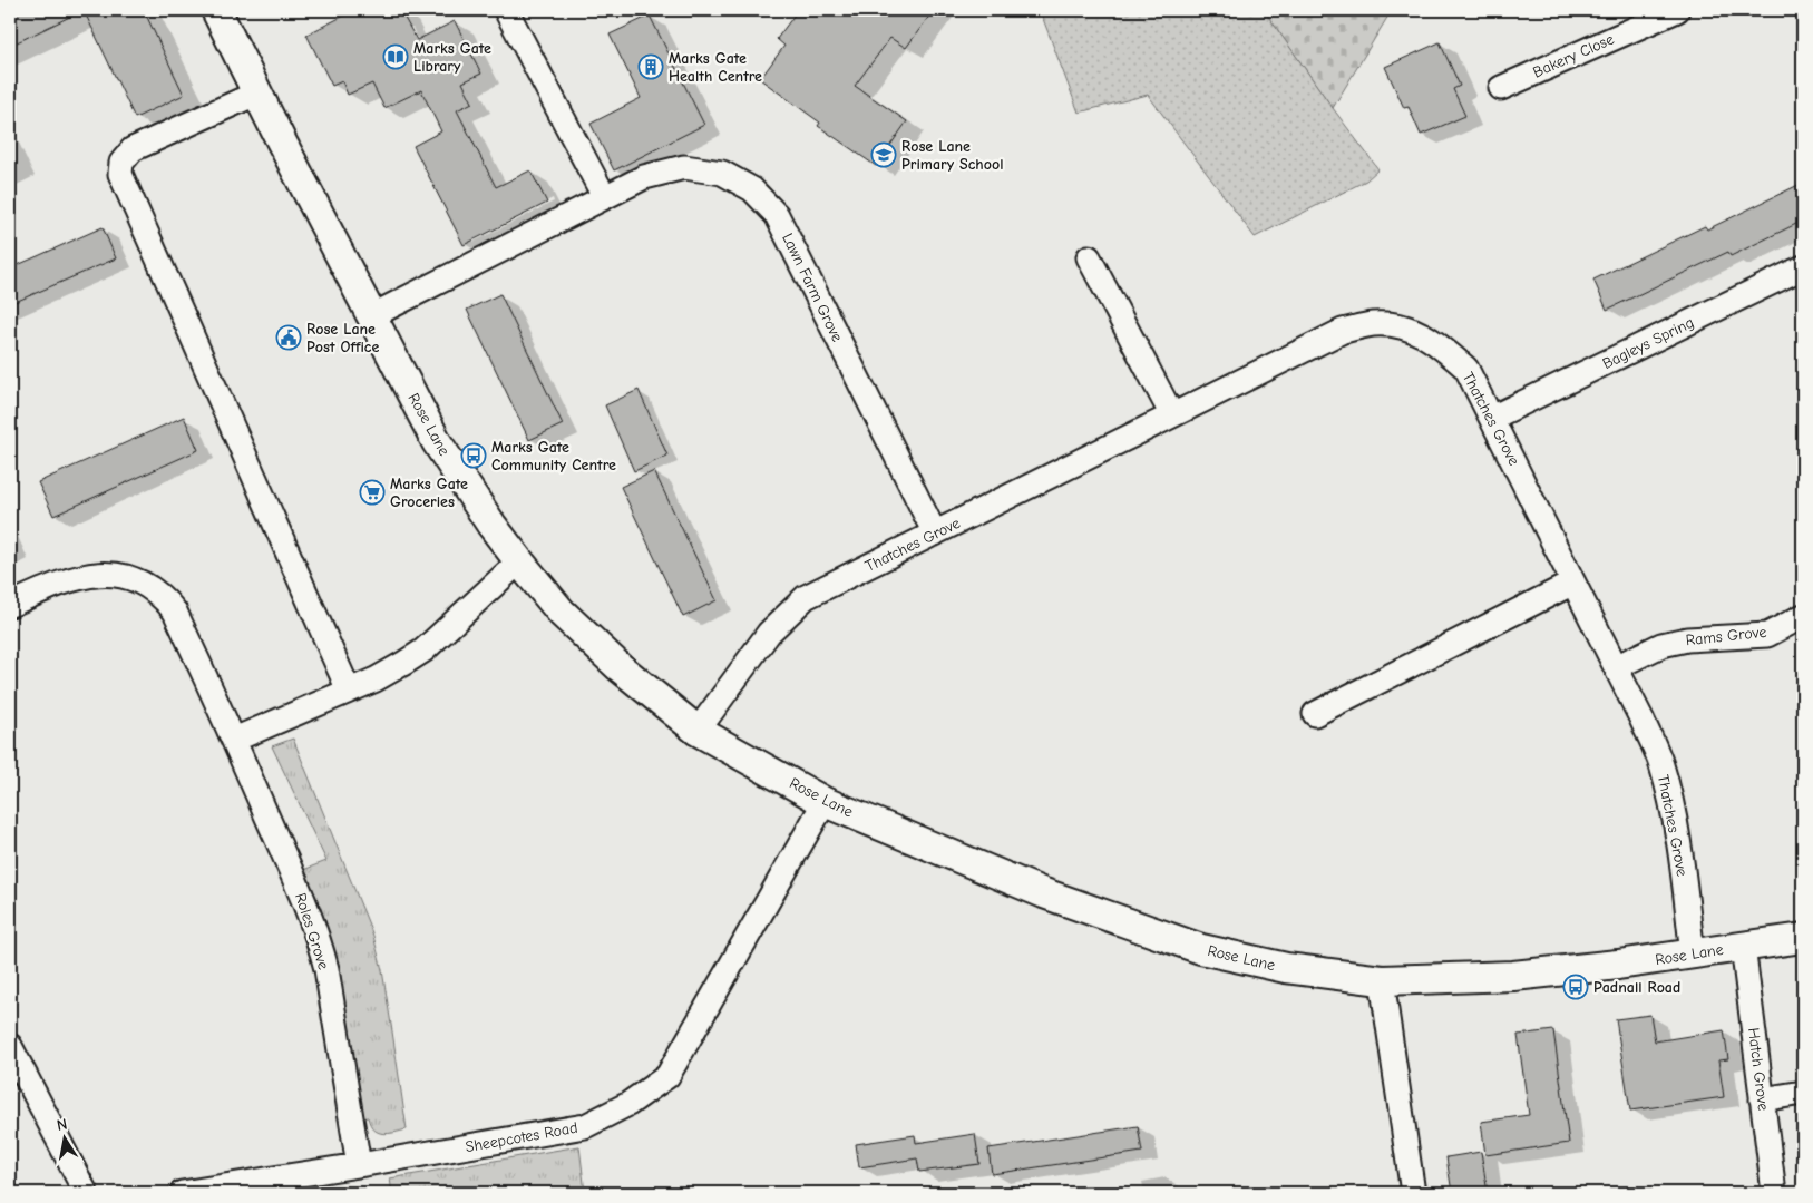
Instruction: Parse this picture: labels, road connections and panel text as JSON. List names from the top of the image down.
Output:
{
  "streets": {
    "street": [
      "Bakery Close",
      "Lawn Farm Grove",
      "Bagleys Spring",
      "Thatches Grove",
      "Rose Lane",
      "Rams Grove",
      "Roles Grove",
      "Hatch Grove",
      "Sheepcotes Road"
    ]
  },
  "crossings": [
    ["Lawn Farm Grove", "Thatches Grove"],
    ["Lawn Farm Grove", "Rose Lane"],
    ["Bagleys Spring", "Thatches Grove"],
    ["Thatches Grove", "Rose Lane"],
    ["Thatches Grove", "Rams Grove"],
    ["Rose Lane", "Hatch Grove"],
    ["Rose Lane", "Sheepcotes Road"],
    ["Roles Grove", "Sheepcotes Road"]
  ],
  "places": {
    "library": ["Marks Gate Library"],
    "building": ["Marks Gate Health Centre"],
    "school or university": ["Rose Lane Primary School"],
    "public building": ["Rose Lane Post Office"],
    "bus stop": ["Marks Gate Community Centre", "Padnall Road"],
    "supermarket": ["Marks Gate Groceries"]
  },
  "north": "top"
}
